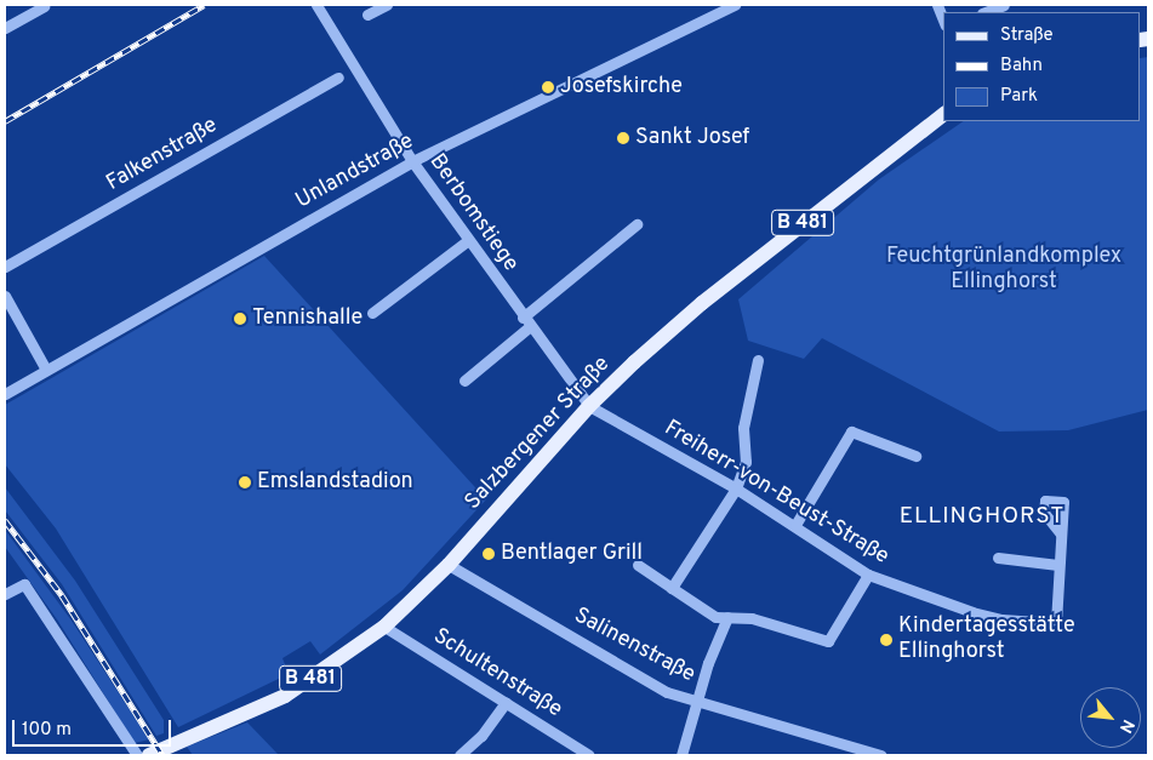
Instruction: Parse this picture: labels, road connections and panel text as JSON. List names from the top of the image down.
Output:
{
  "streets": {
    "main road": ["B 481", "Salzbergener Straße"],
    "street": [
      "Falkenstraße",
      "Unlandstraße",
      "Berbomstiege",
      "Freiherr-von-Beust-Straße",
      "Salinenstraße",
      "Schultenstraße"
    ]
  },
  "crossings": [
    ["Unlandstraße", "Berbomstiege"],
    ["Berbomstiege", "Salzbergener Straße"],
    ["Berbomstiege", "Freiherr-von-Beust-Straße"],
    ["Salzbergener Straße", "Freiherr-von-Beust-Straße"],
    ["Salzbergener Straße", "Salinenstraße"],
    ["Salzbergener Straße", "Schultenstraße"]
  ],
  "districts": ["ELLINGHORST"],
  "parks": ["Feuchtgrünlandkomplex Ellinghorst"],
  "places": [
    "Josefskirche",
    "Sankt Josef",
    "Tennishalle",
    "Emslandstadion",
    "Bentlager Grill",
    "Kindertagesstätte Ellinghorst"
  ],
  "legend": ["Straße", "Bahn", "Park"],
  "scale_bar": "100 m",
  "north": "bottom right"
}
